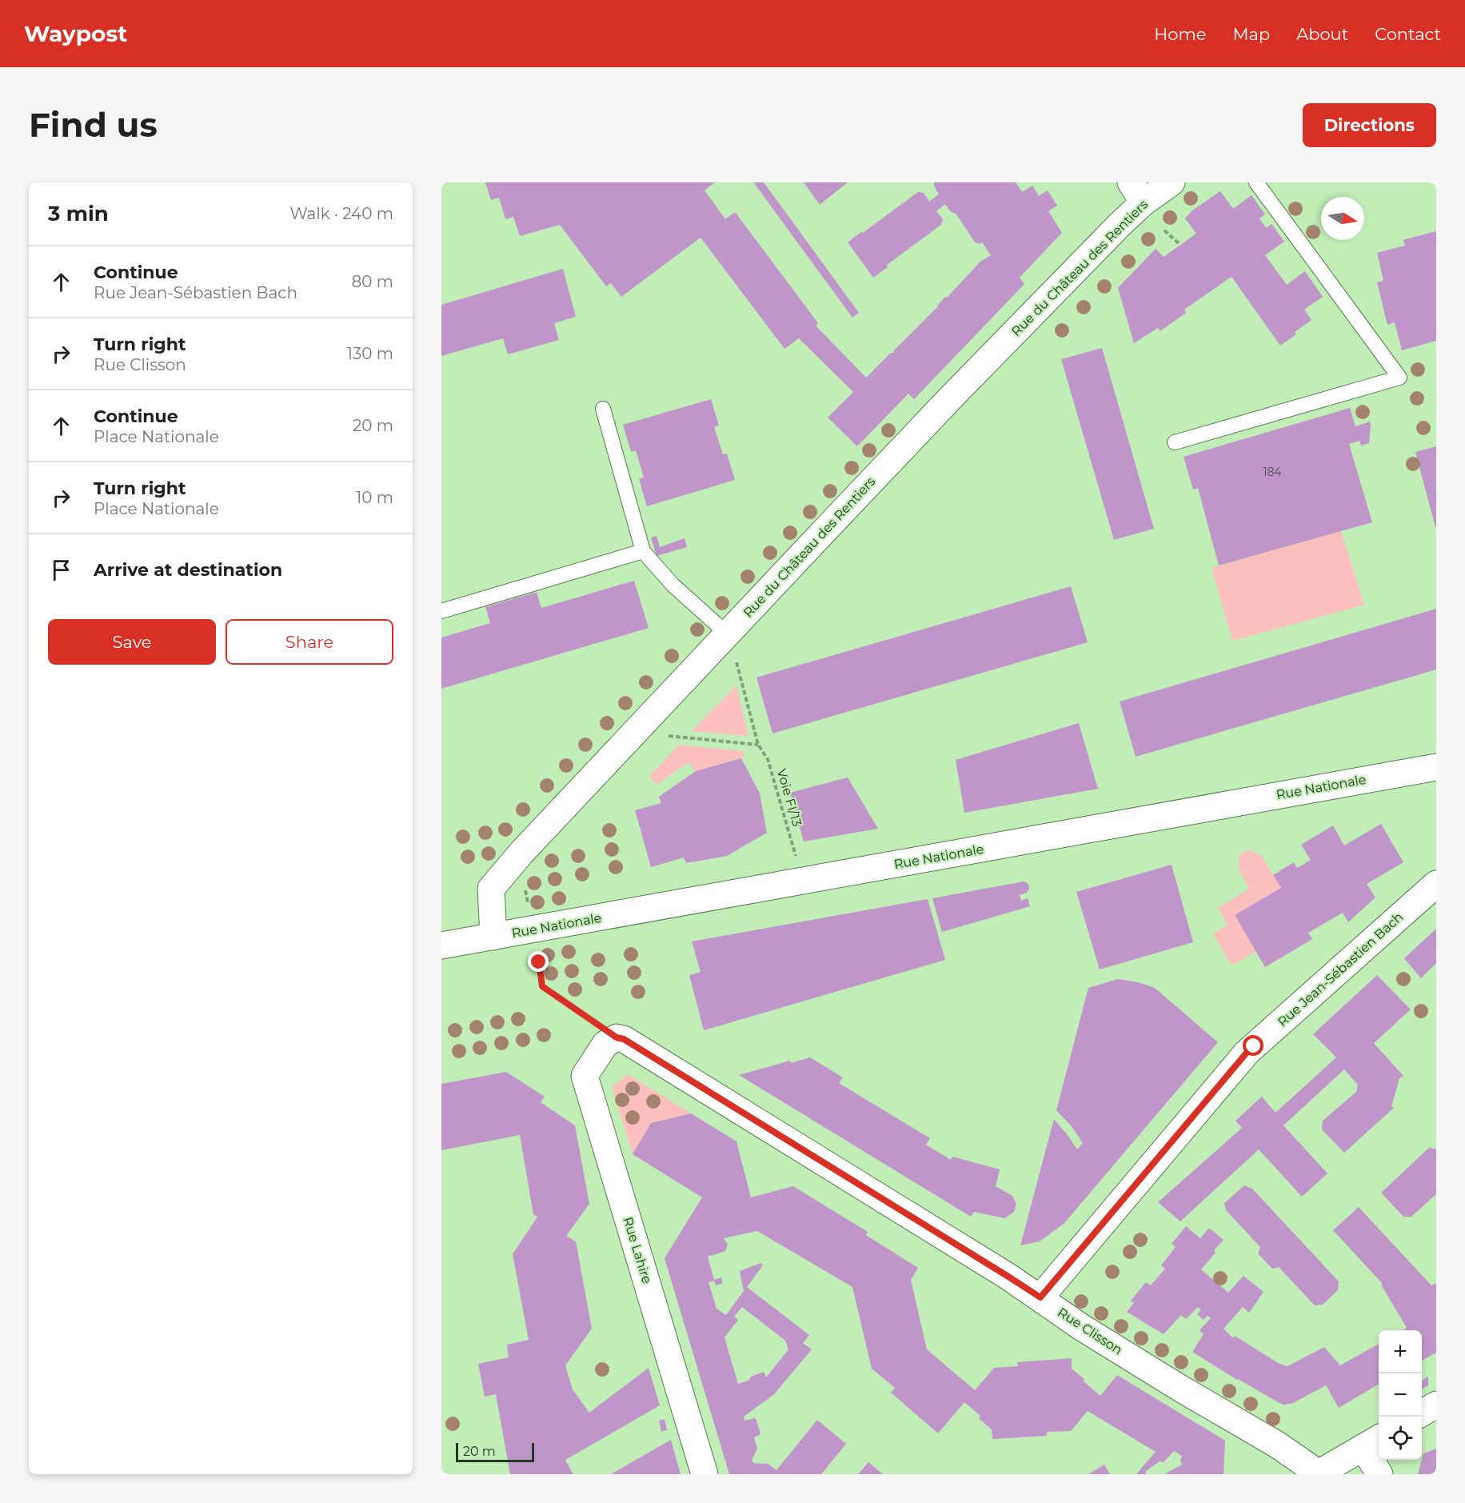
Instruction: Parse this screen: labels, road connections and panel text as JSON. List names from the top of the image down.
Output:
{
  "streets": {
    "street": [
      "Rue du Château des Rentiers",
      "Rue Nationale",
      "Rue Jean-Sébastien Bach",
      "Rue Lahire",
      "Rue Clisson"
    ],
    "path": ["Voie FI/13"]
  },
  "crossings": [
    ["Rue du Château des Rentiers", "Rue Nationale"],
    ["Rue du Château des Rentiers", "Voie FI/13"],
    ["Rue Jean-Sébastien Bach", "Rue Clisson"],
    ["Rue Lahire", "Rue Clisson"]
  ],
  "house_numbers": ["184"],
  "scale_bar": "20 m",
  "north": "right",
  "page": {
    "header": "Waypost",
    "nav": [
      "Home",
      "Map",
      "About",
      "Contact"
    ],
    "buttons": [
      "Directions",
      ["Save", "Share"]
    ],
    "title": "Find us",
    "heading": ["3 min", "Walk · 240 m"],
    "list": [
      ["Continue", "Rue Jean-Sébastien Bach", "80 m"],
      ["Turn right", "Rue Clisson", "130 m"],
      ["Continue", "Place Nationale", "20 m"],
      ["Turn right", "Place Nationale", "10 m"],
      "Arrive at destination"
    ],
    "map_buttons": ["+", "−"],
    "scale": "20 m"
  }
}
